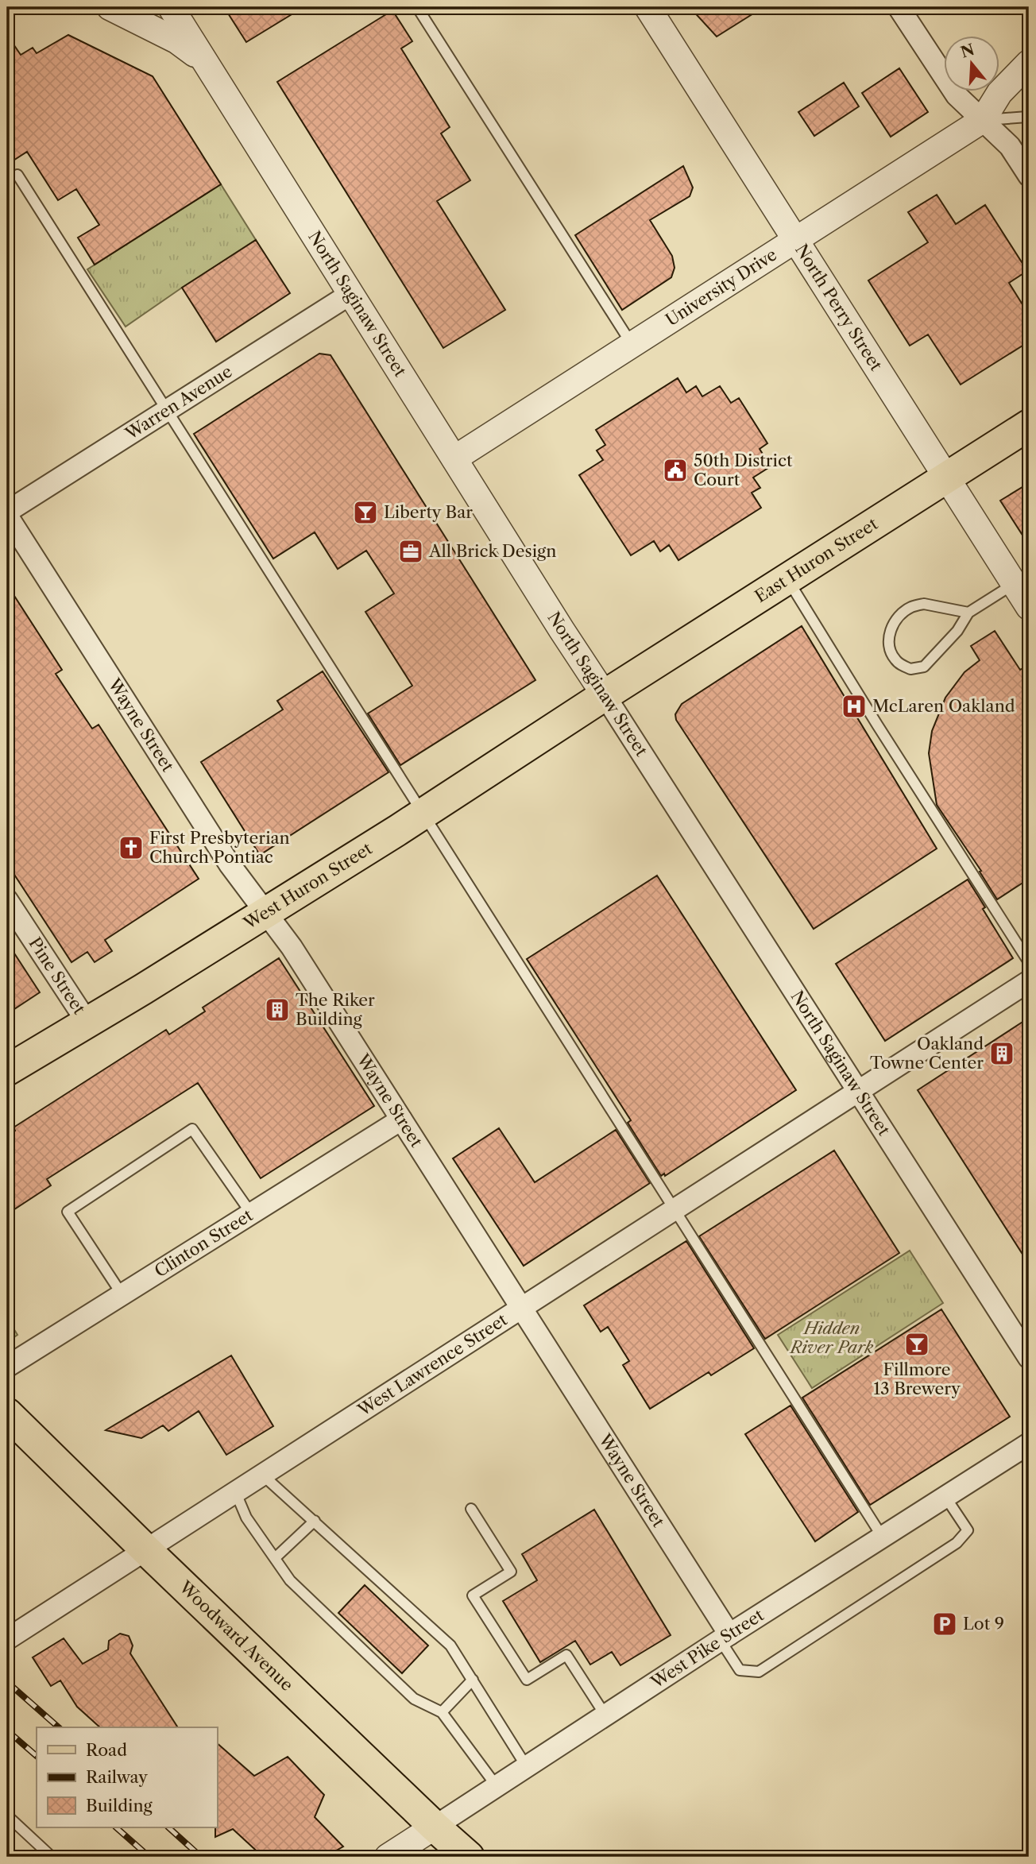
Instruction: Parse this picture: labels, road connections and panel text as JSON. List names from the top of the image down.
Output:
{
  "streets": {
    "main road": ["East Huron Street", "West Huron Street", "Woodward Avenue"],
    "street": [
      "University Drive",
      "North Saginaw Street",
      "North Perry Street",
      "Warren Avenue",
      "Wayne Street",
      "Pine Street",
      "Clinton Street",
      "West Lawrence Street",
      "West Pike Street"
    ]
  },
  "crossings": [
    ["University Drive", "North Saginaw Street"],
    ["University Drive", "North Perry Street"],
    ["North Saginaw Street", "Warren Avenue"],
    ["North Saginaw Street", "East Huron Street"],
    ["North Saginaw Street", "West Huron Street"],
    ["North Saginaw Street", "West Lawrence Street"],
    ["North Perry Street", "East Huron Street"],
    ["Warren Avenue", "Wayne Street"],
    ["East Huron Street", "West Huron Street"],
    ["Wayne Street", "West Huron Street"],
    ["Wayne Street", "Clinton Street"],
    ["Wayne Street", "West Lawrence Street"],
    ["Wayne Street", "West Pike Street"],
    ["West Huron Street", "Pine Street"],
    ["West Lawrence Street", "Woodward Avenue"],
    ["Woodward Avenue", "West Pike Street"]
  ],
  "parks": ["Hidden River Park"],
  "places": {
    "public building": ["50th District Court"],
    "bar": ["Liberty Bar", "Fillmore 13 Brewery"],
    "office": ["All Brick Design"],
    "hospital": ["McLaren Oakland"],
    "church": ["First Presbyterian Church Pontiac"],
    "building": ["The Riker Building", "Oakland Towne Center"],
    "parking": ["Lot 9"]
  },
  "legend": ["Road", "Railway", "Building"],
  "north": "top"
}
